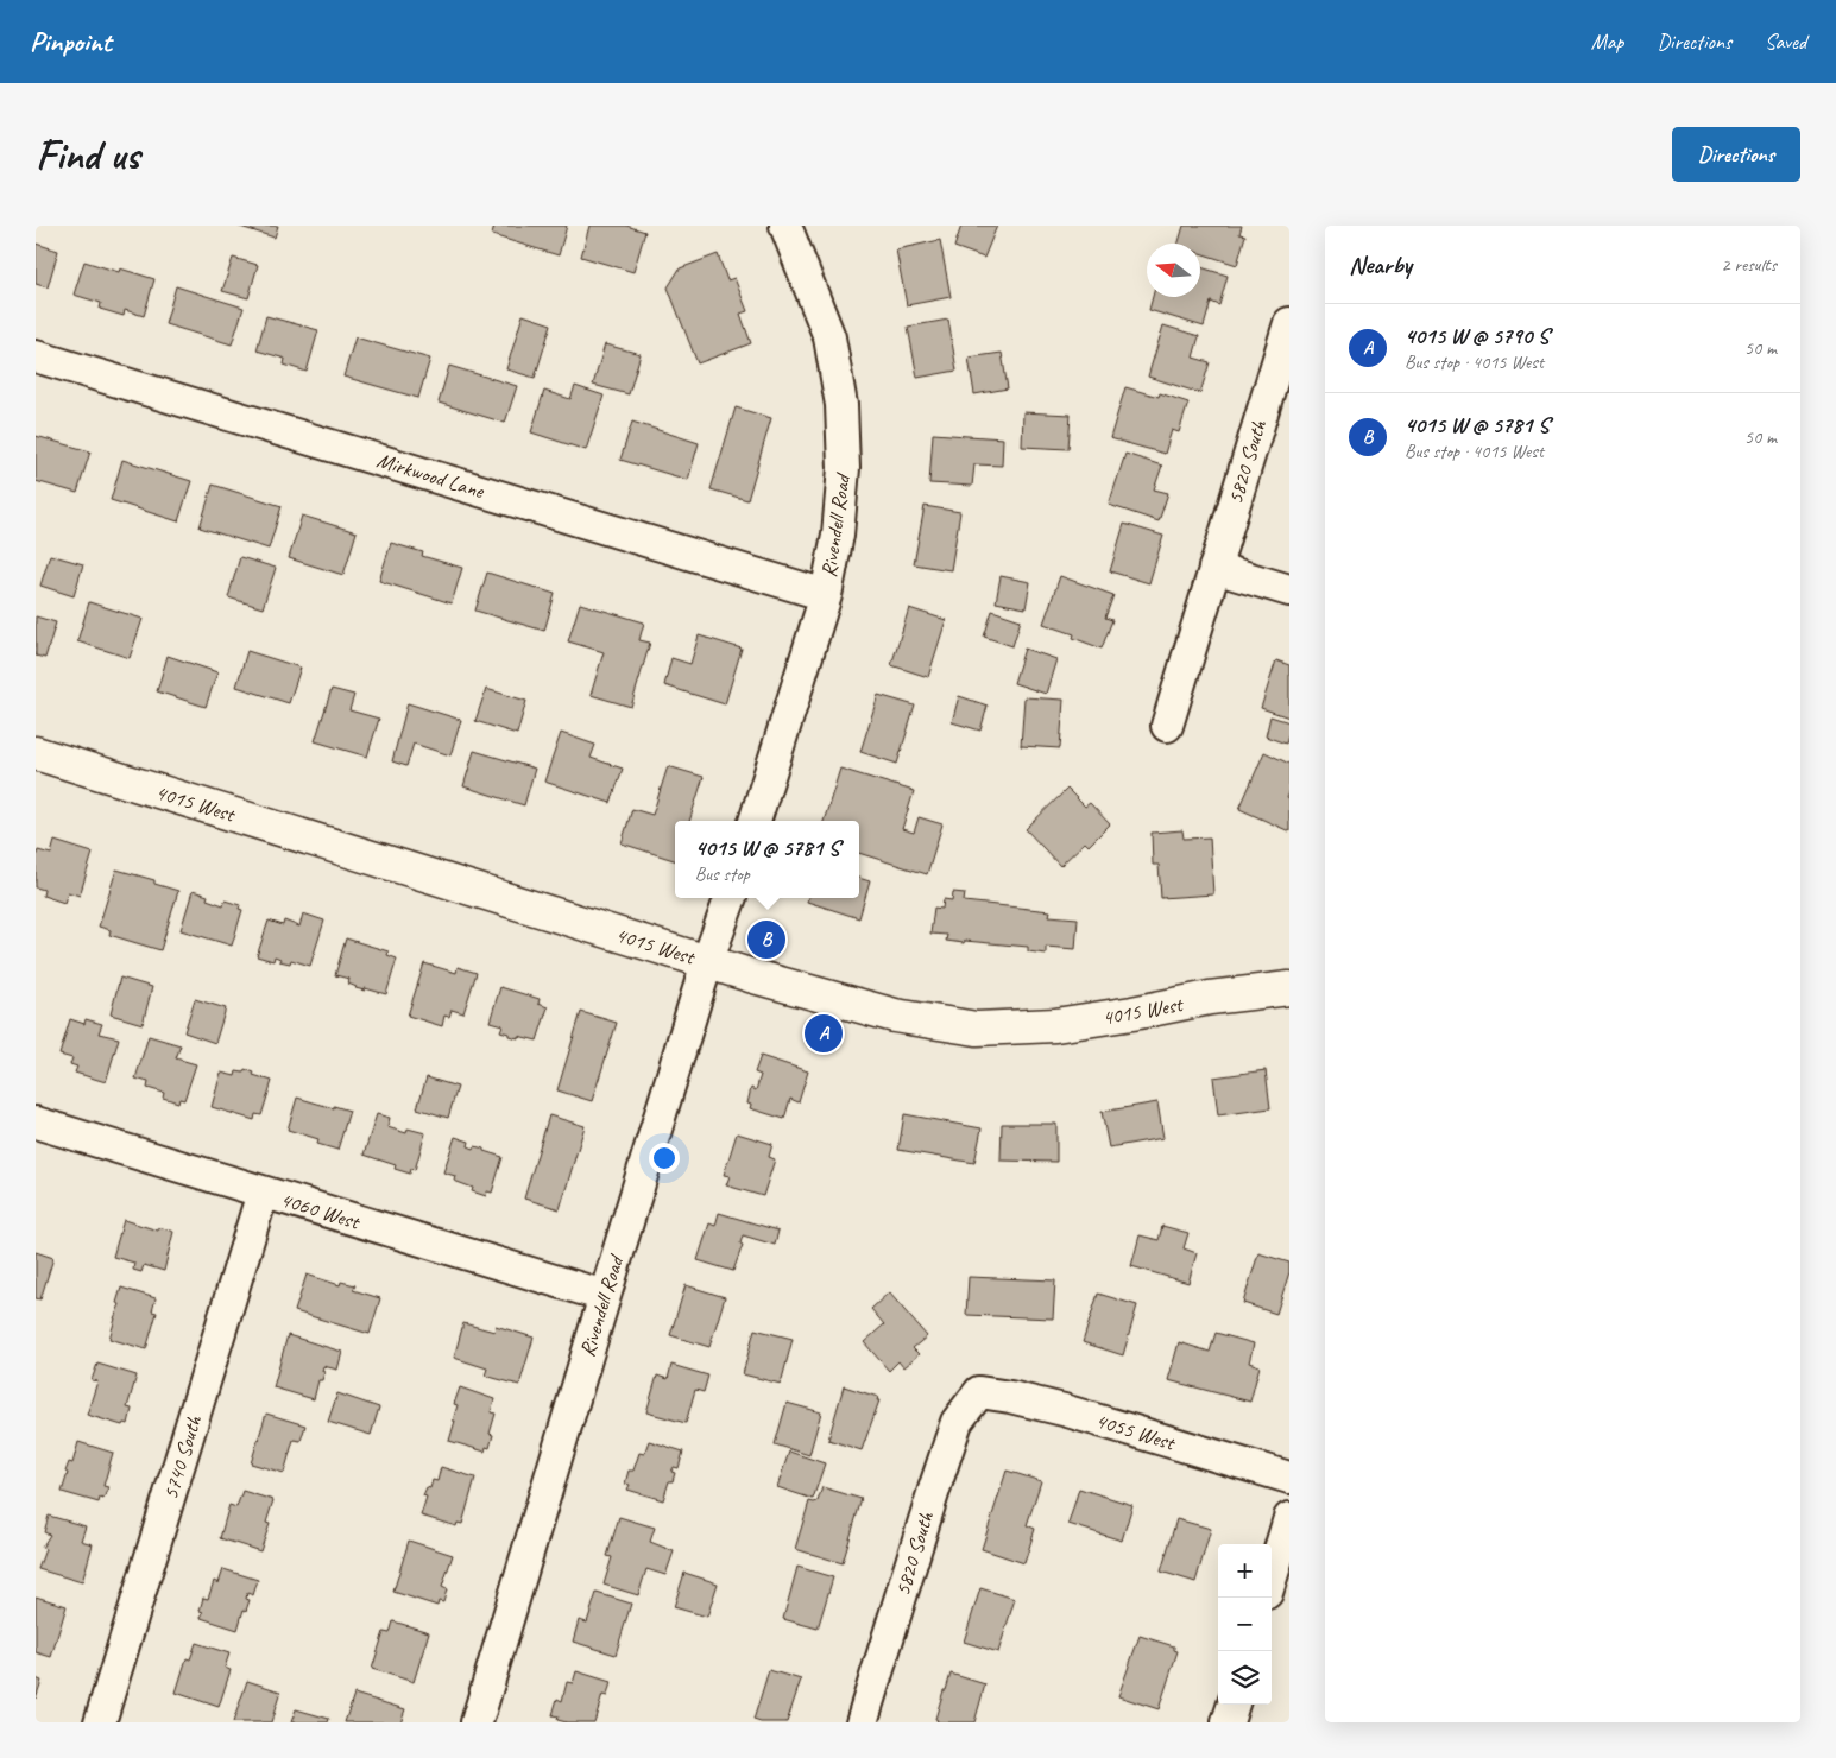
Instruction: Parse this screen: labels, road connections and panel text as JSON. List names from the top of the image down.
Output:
{
  "streets": {
    "street": [
      "5820 South",
      "Mirkwood Lane",
      "Rivendell Road",
      "4015 West",
      "4060 West",
      "4055 West",
      "5740 South"
    ]
  },
  "crossings": [
    ["5820 South", "4055 West"],
    ["Mirkwood Lane", "Rivendell Road"],
    ["Rivendell Road", "4015 West"],
    ["Rivendell Road", "4060 West"],
    ["4060 West", "5740 South"]
  ],
  "north": "left",
  "page": {
    "header": "Pinpoint",
    "nav": ["Map", "Directions", "Saved"],
    "buttons": "Directions",
    "title": "Find us",
    "heading": ["Nearby", "2 results"],
    "list": [
      {
        "mark": "A",
        "name": "4015 W @ 5790 S",
        "note": "Bus stop · 4015 West",
        "value": "50 m"
      },
      {
        "mark": "B",
        "name": "4015 W @ 5781 S",
        "note": "Bus stop · 4015 West",
        "value": "50 m"
      }
    ],
    "popup": ["4015 W @ 5781 S", "Bus stop"],
    "pins": ["B", "A"],
    "map_buttons": ["+", "−"]
  }
}
